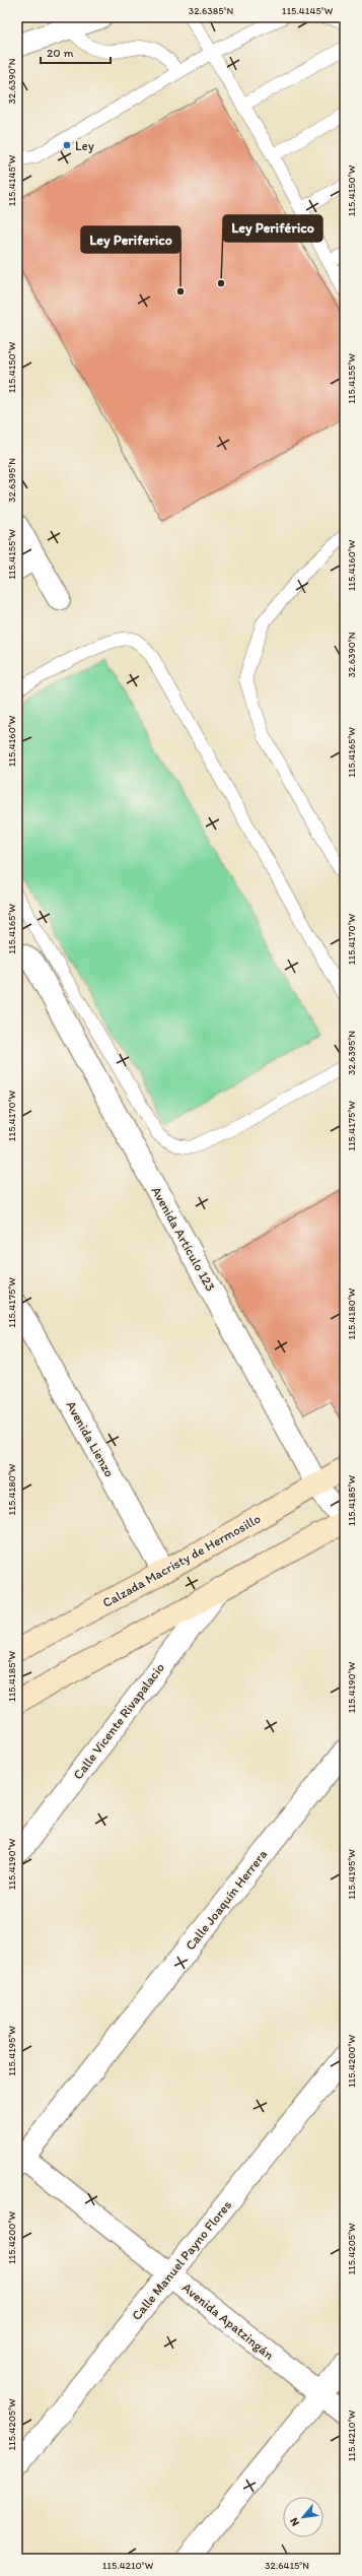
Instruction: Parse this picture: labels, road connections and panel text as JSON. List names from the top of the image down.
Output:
{
  "streets": {
    "main road": ["Calzada Macristy de Hermosillo"],
    "street": [
      "Avenida Artículo 123",
      "Avenida Lienzo",
      "Calle Vicente Rivapalacio",
      "Calle Joaquín Herrera",
      "Calle Manuel Payno Flores",
      "Avenida Apatzingán"
    ]
  },
  "crossings": [
    ["Avenida Artículo 123", "Calzada Macristy de Hermosillo"],
    ["Avenida Lienzo", "Calzada Macristy de Hermosillo"],
    ["Calle Joaquín Herrera", "Avenida Apatzingán"],
    ["Calle Manuel Payno Flores", "Avenida Apatzingán"]
  ],
  "places": ["Ley", "Ley Periférico", "Ley Periferico"],
  "scale_bar": "20 m",
  "north": "bottom left",
  "coordinates": [
    "32.6385°N",
    "115.4145°W",
    "32.6390°N",
    "115.4150°W",
    "115.4155°W",
    "32.6395°N",
    "115.4160°W",
    "115.4165°W",
    "115.4170°W",
    "115.4175°W",
    "115.4180°W",
    "115.4185°W",
    "115.4190°W",
    "115.4195°W",
    "115.4200°W",
    "115.4205°W",
    "115.4210°W",
    "32.6415°N"
  ]
}
